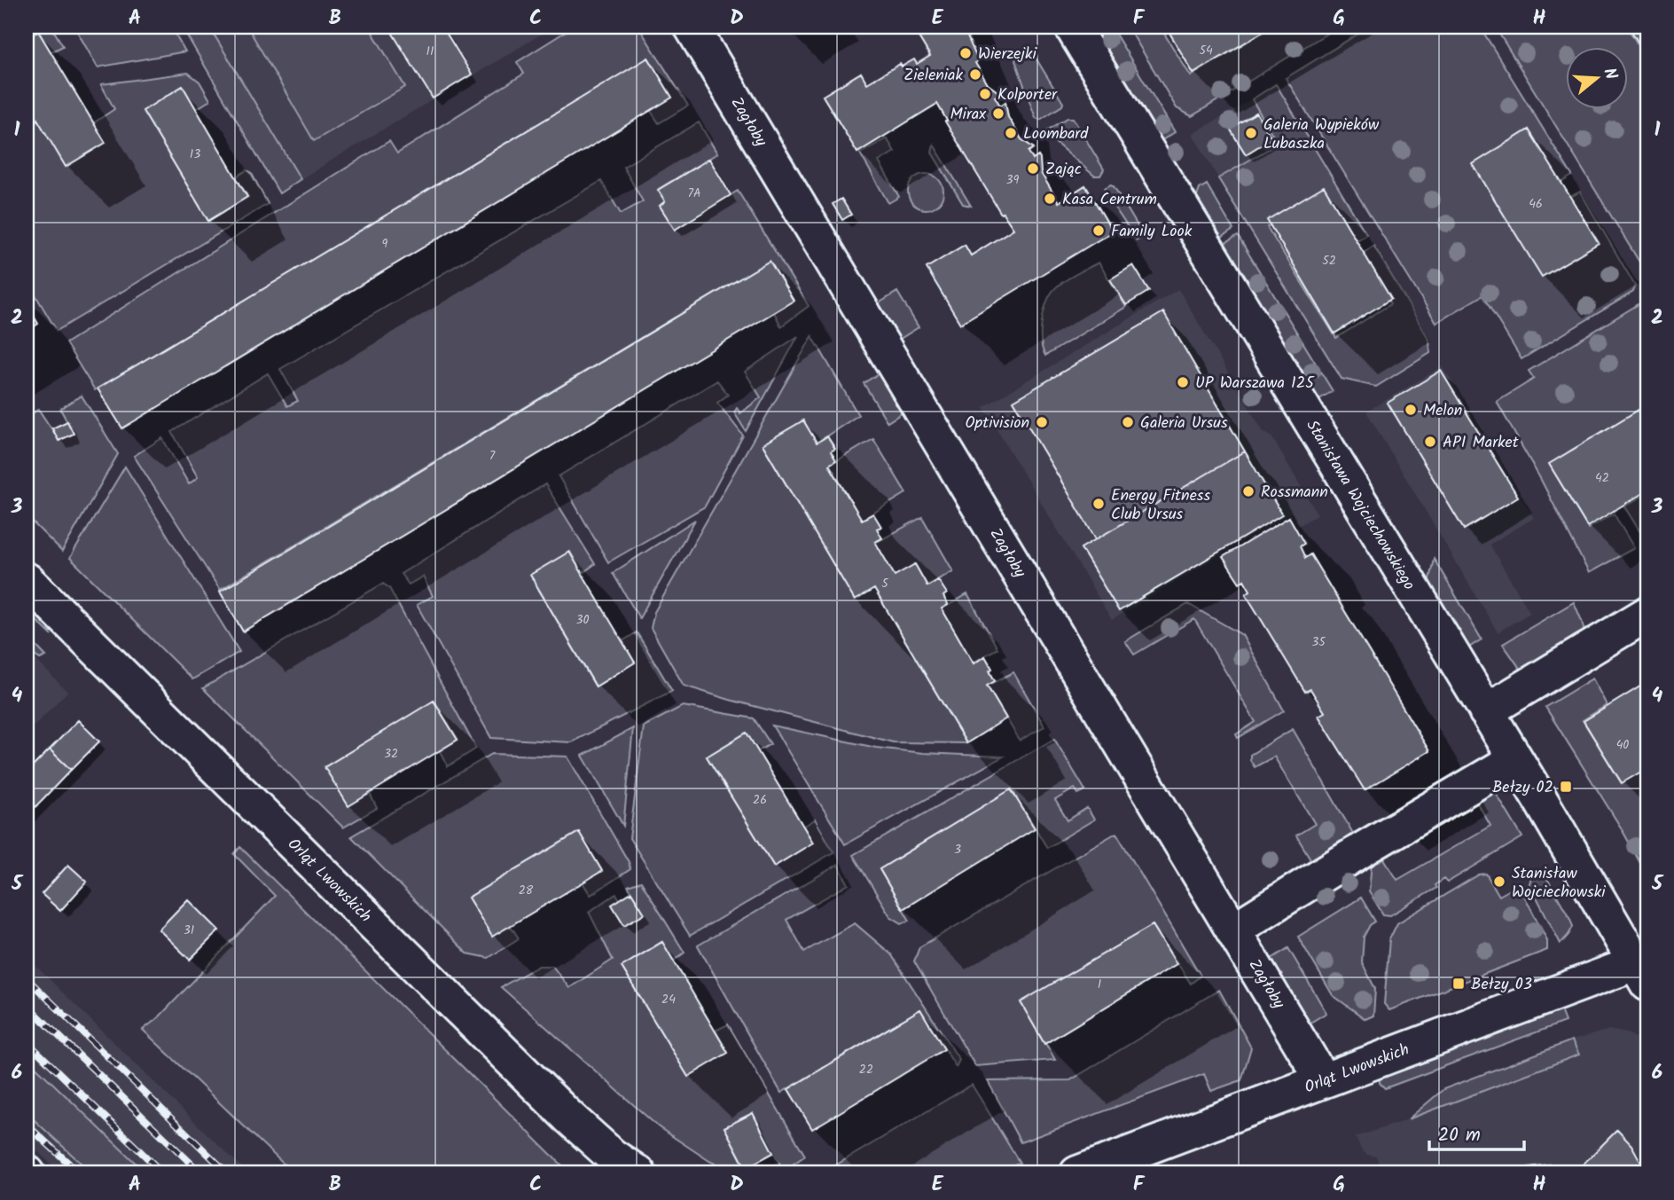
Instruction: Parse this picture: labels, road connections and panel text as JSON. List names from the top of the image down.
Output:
{
  "streets": {
    "street": ["Zagłoby", "Stanisława Wojciechowskiego", "Orląt Lwowskich"]
  },
  "crossings": [
    ["Zagłoby", "Orląt Lwowskich"],
    ["Stanisława Wojciechowskiego", "Orląt Lwowskich"]
  ],
  "places": {
    "other": [
      "Wierzejki",
      "Zieleniak",
      "Kolporter",
      "Mirax",
      "Loombard",
      "Galeria Wypieków Lubaszka",
      "Zając",
      "Kasa Centrum",
      "Family Look",
      "UP Warszawa 125",
      "Melon",
      "Optivision",
      "Galeria Ursus",
      "API Market",
      "Rossmann",
      "Energy Fitness Club Ursus",
      "Stanisław Wojciechowski"
    ],
    "transit": ["Bełzy 02", "Bełzy 03"]
  },
  "house_numbers": [
    "54",
    "11",
    "13",
    "39",
    "7A",
    "46",
    "9",
    "52",
    "7",
    "42",
    "5",
    "30",
    "35",
    "40",
    "32",
    "26",
    "3",
    "28",
    "31",
    "1",
    "24",
    "22"
  ],
  "scale_bar": "20 m",
  "north": "right",
  "grid": {
    "columns": [
      "A",
      "B",
      "C",
      "D",
      "E",
      "F",
      "G",
      "H"
    ],
    "rows": [
      "1",
      "2",
      "3",
      "4",
      "5",
      "6"
    ]
  }
}
